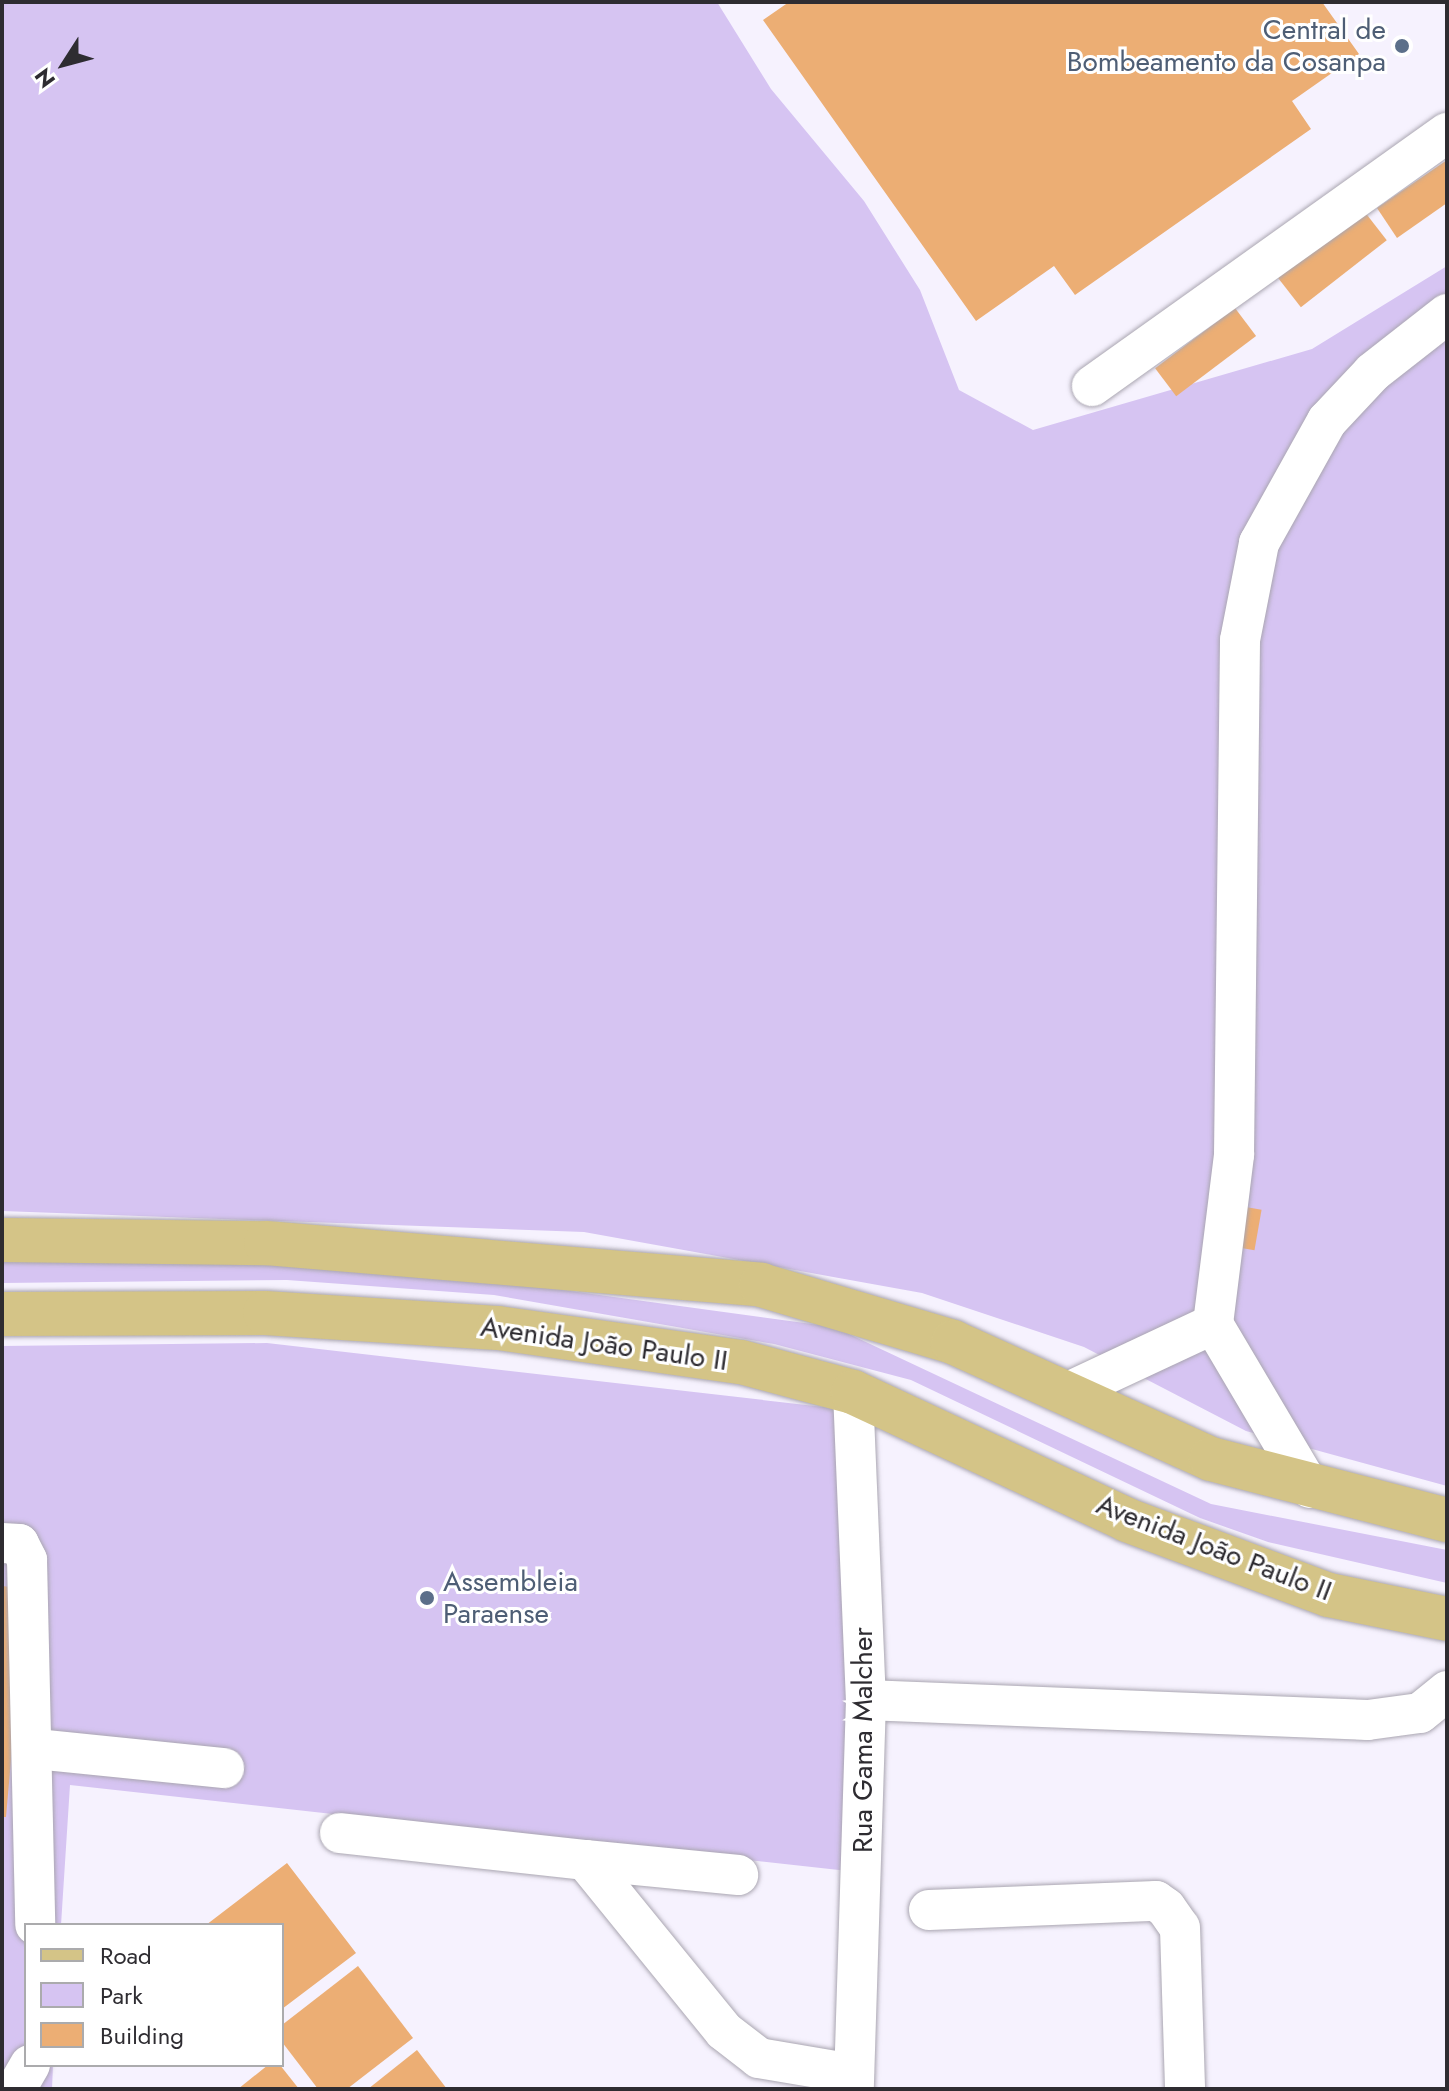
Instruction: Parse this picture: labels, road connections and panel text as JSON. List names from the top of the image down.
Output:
{
  "streets": {
    "main road": ["Avenida João Paulo II"],
    "street": ["Rua Gama Malcher"]
  },
  "crossings": [
    ["Avenida João Paulo II", "Rua Gama Malcher"]
  ],
  "places": ["Central de Bombeamento da Cosanpa", "Assembleia Paraense"],
  "legend": ["Road", "Park", "Building"],
  "north": "bottom left"
}
